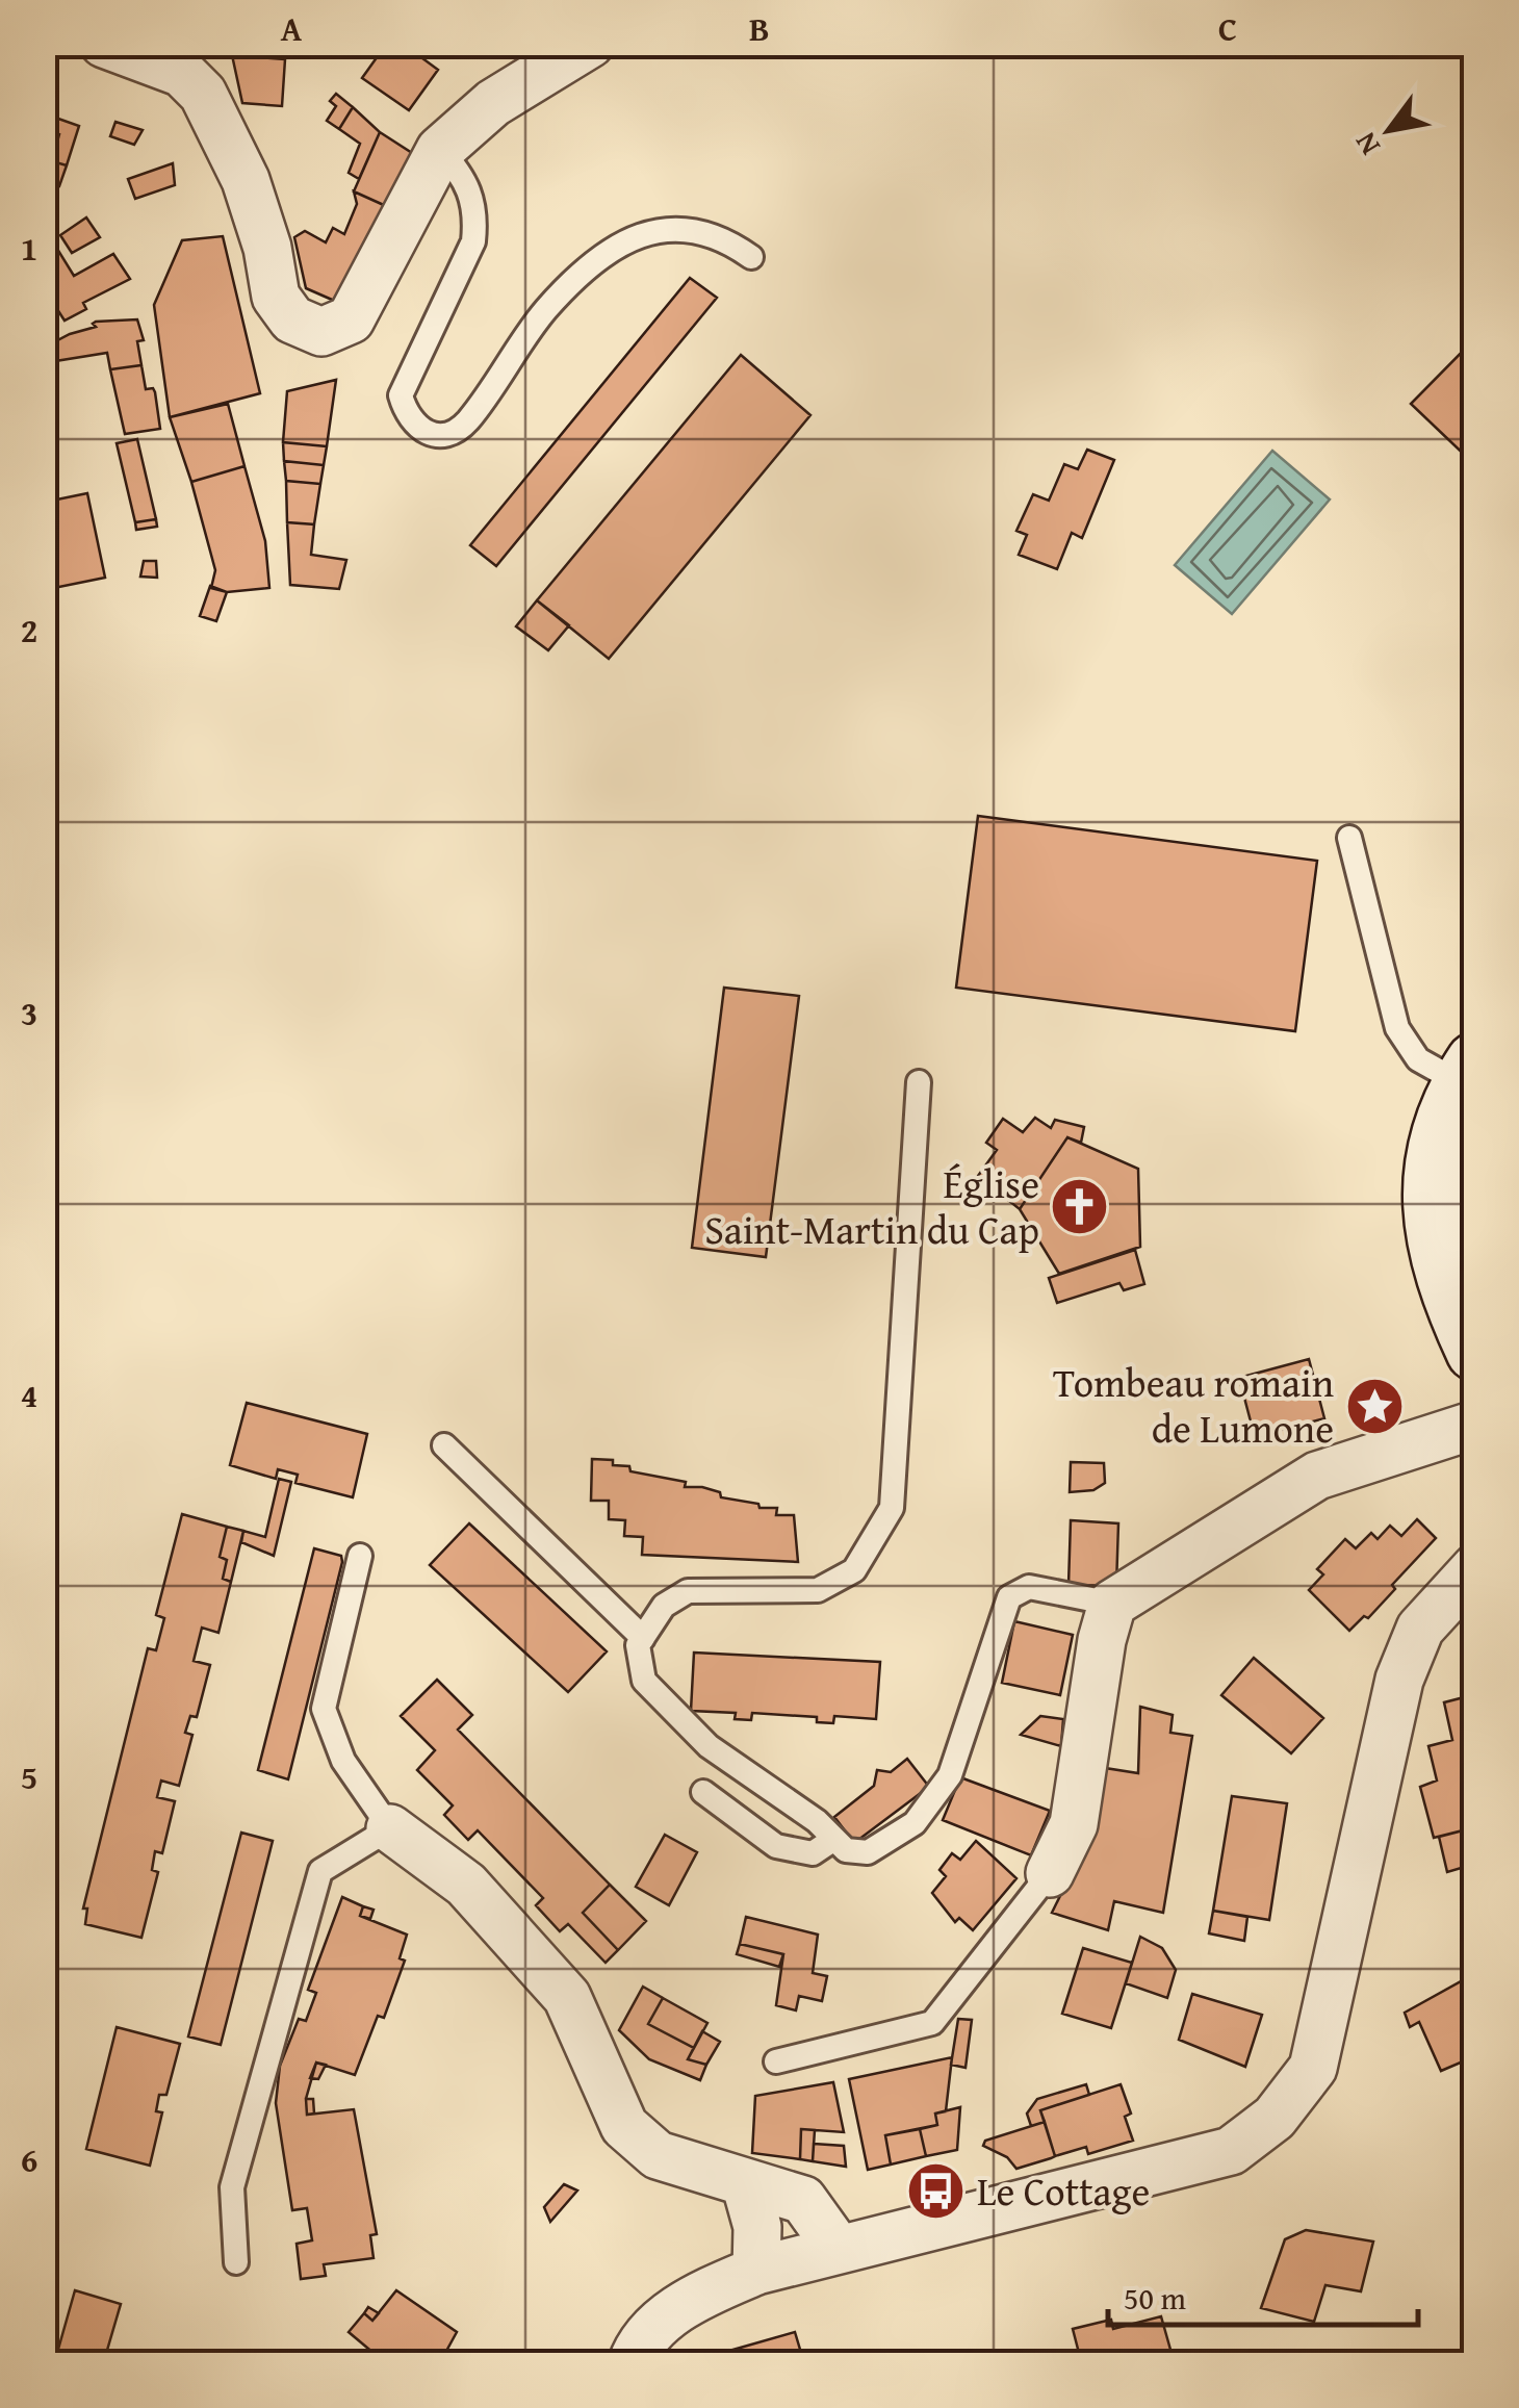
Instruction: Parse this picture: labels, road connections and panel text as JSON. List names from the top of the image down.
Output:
{
  "places": {
    "church": ["Église Saint-Martin du Cap"],
    "place": ["Tombeau romain de Lumone"],
    "bus stop": ["Le Cottage"]
  },
  "scale_bar": "50 m",
  "north": "bottom left",
  "grid": {
    "columns": ["A", "B", "C"],
    "rows": [
      "1",
      "2",
      "3",
      "4",
      "5",
      "6"
    ]
  }
}
